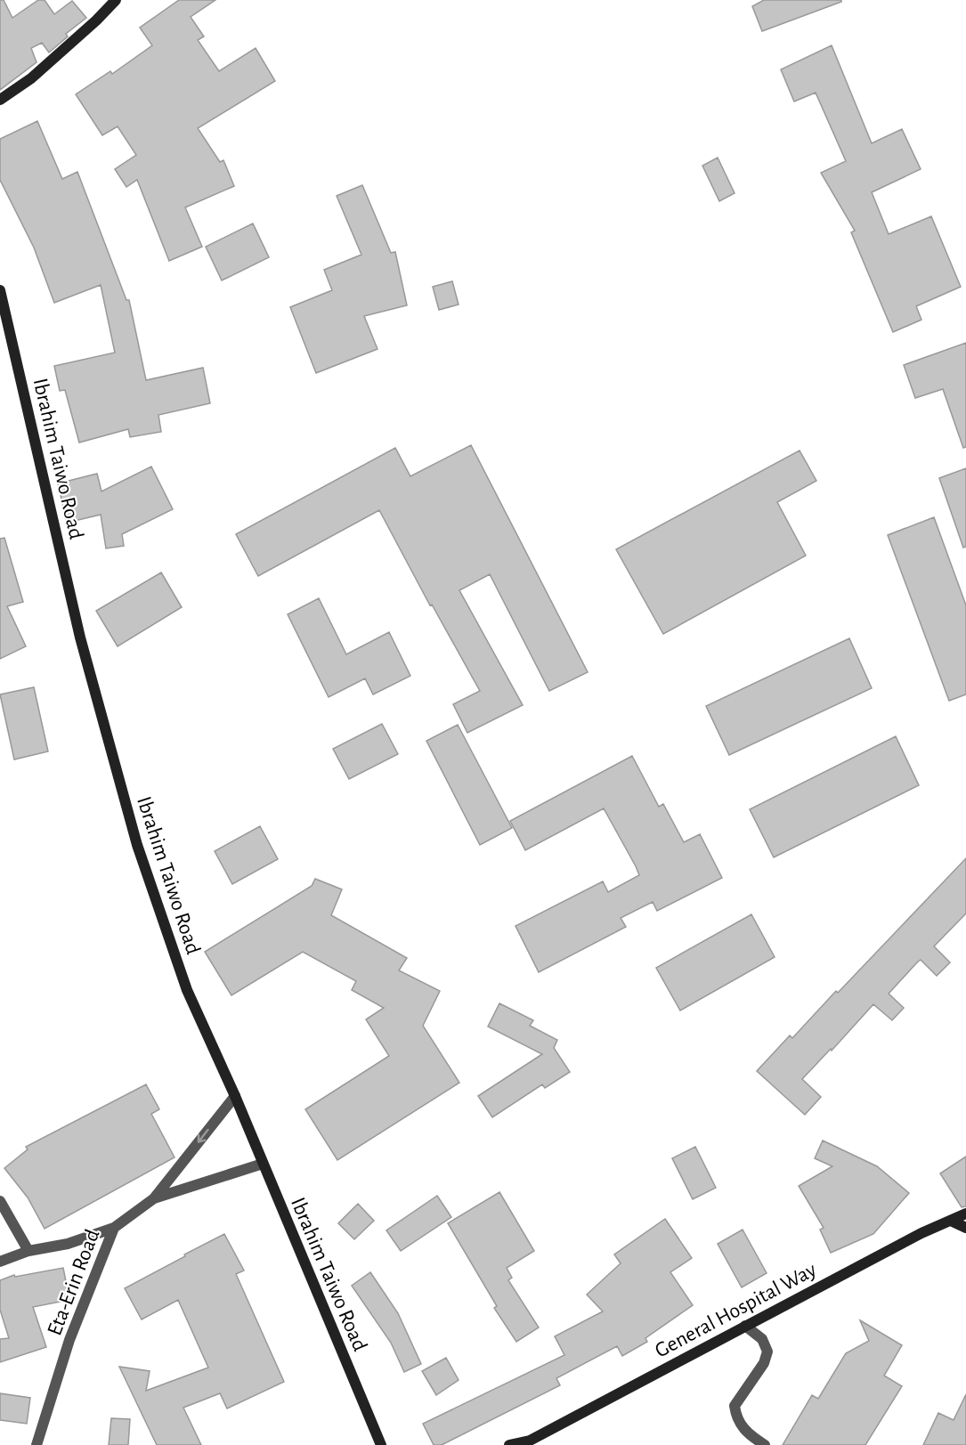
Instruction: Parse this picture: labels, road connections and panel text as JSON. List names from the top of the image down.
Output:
{
  "streets": {
    "main road": ["Ibrahim Taiwo Road", "General Hospital Way"],
    "street": ["Eta-Erin Road"]
  },
  "crossings": [
    ["Ibrahim Taiwo Road", "Eta-Erin Road"]
  ]
}
